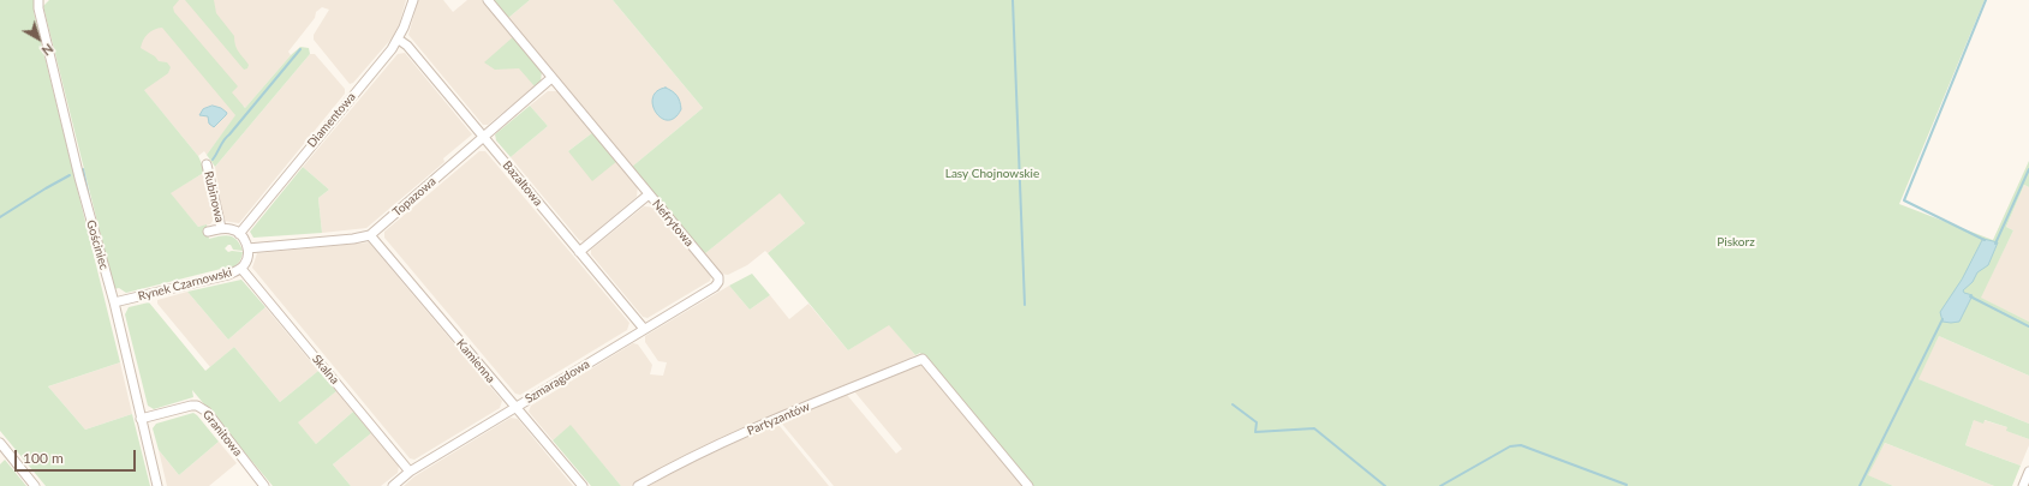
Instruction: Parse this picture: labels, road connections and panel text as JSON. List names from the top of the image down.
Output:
{
  "streets": {
    "street": [
      "Diamentowa",
      "Bazaltowa",
      "Rubinowa",
      "Topazowa",
      "Nefrytowa",
      "Gościniec",
      "Rynek Czarnowski",
      "Kamienna",
      "Skalna",
      "Szmaragdowa",
      "Partyzantów",
      "Granitowa"
    ]
  },
  "crossings": [
    ["Diamentowa", "Bazaltowa"],
    ["Bazaltowa", "Topazowa"],
    ["Bazaltowa", "Nefrytowa"],
    ["Bazaltowa", "Szmaragdowa"],
    ["Topazowa", "Kamienna"],
    ["Nefrytowa", "Szmaragdowa"],
    ["Gościniec", "Rynek Czarnowski"],
    ["Gościniec", "Granitowa"],
    ["Rynek Czarnowski", "Skalna"],
    ["Kamienna", "Szmaragdowa"],
    ["Skalna", "Szmaragdowa"]
  ],
  "parks": ["Lasy Chojnowskie", "Piskorz"],
  "scale_bar": "100 m",
  "north": "bottom right"
}
